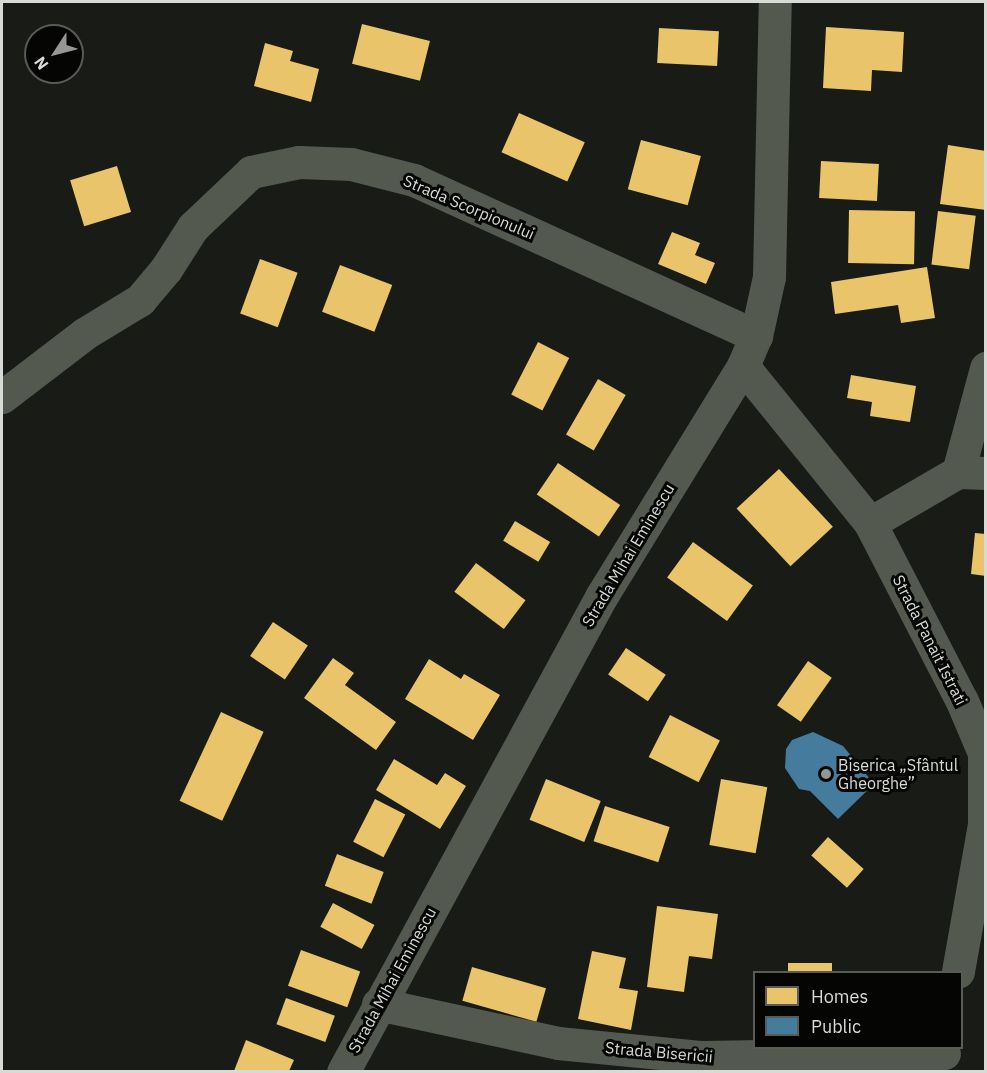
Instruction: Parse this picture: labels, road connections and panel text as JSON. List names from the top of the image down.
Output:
{
  "streets": {
    "street": [
      "Strada Scorpionului",
      "Strada Mihai Eminescu",
      "Strada Panait Istrati",
      "Strada Bisericii"
    ]
  },
  "crossings": [
    ["Strada Scorpionului", "Strada Mihai Eminescu"],
    ["Strada Mihai Eminescu", "Strada Panait Istrati"],
    ["Strada Mihai Eminescu", "Strada Bisericii"]
  ],
  "places": ["Biserica „Sfântul Gheorghe”"],
  "legend": ["Homes", "Public"],
  "north": "bottom left"
}
